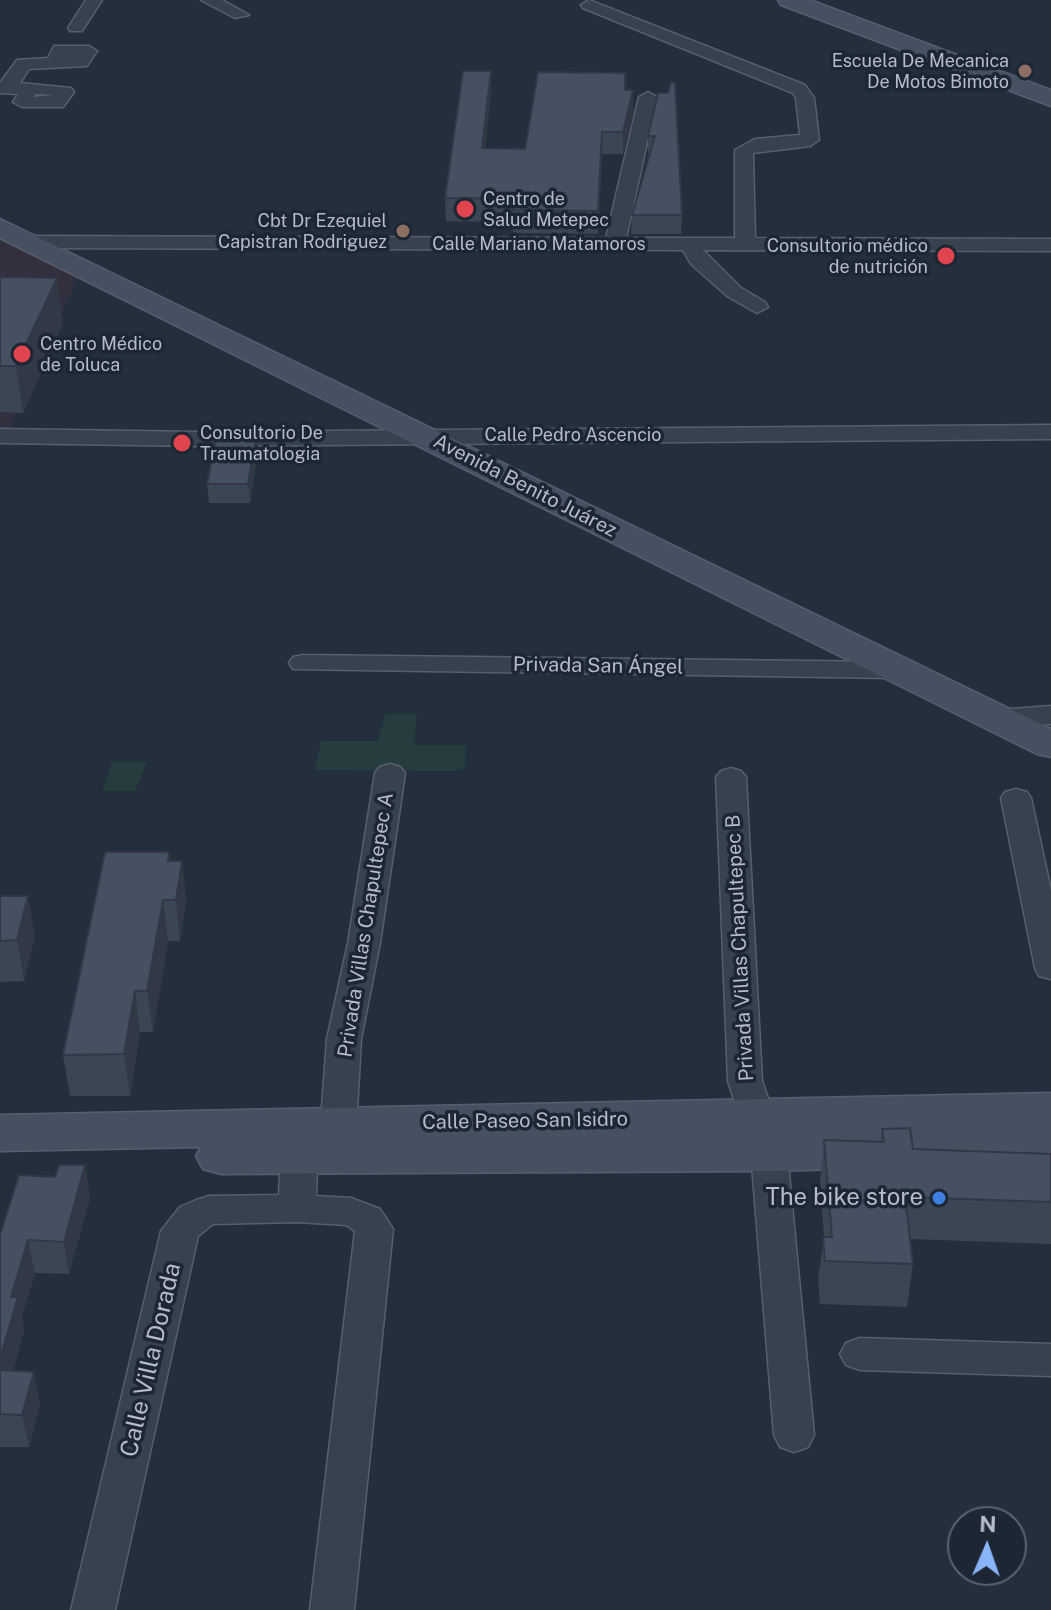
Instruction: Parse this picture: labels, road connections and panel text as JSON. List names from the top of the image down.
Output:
{
  "streets": {
    "main road": ["Avenida Benito Juárez", "Calle Paseo San Isidro"],
    "street": [
      "Calle Mariano Matamoros",
      "Calle Pedro Ascencio",
      "Privada San Ángel",
      "Privada Villas Chapultepec A",
      "Privada Villas Chapultepec B",
      "Calle Villa Dorada"
    ]
  },
  "crossings": [
    ["Calle Mariano Matamoros", "Avenida Benito Juárez"],
    ["Calle Pedro Ascencio", "Avenida Benito Juárez"],
    ["Avenida Benito Juárez", "Privada San Ángel"],
    ["Privada Villas Chapultepec A", "Calle Paseo San Isidro"],
    ["Privada Villas Chapultepec B", "Calle Paseo San Isidro"]
  ],
  "places": [
    "Escuela De Mecanica De Motos Bimoto",
    "Centro de Salud Metepec",
    "Cbt Dr Ezequiel Capistran Rodriguez",
    "Consultorio médico de nutrición",
    "Centro Médico de Toluca",
    "Consultorio De Traumatologia",
    "The bike store"
  ],
  "north": "top"
}
